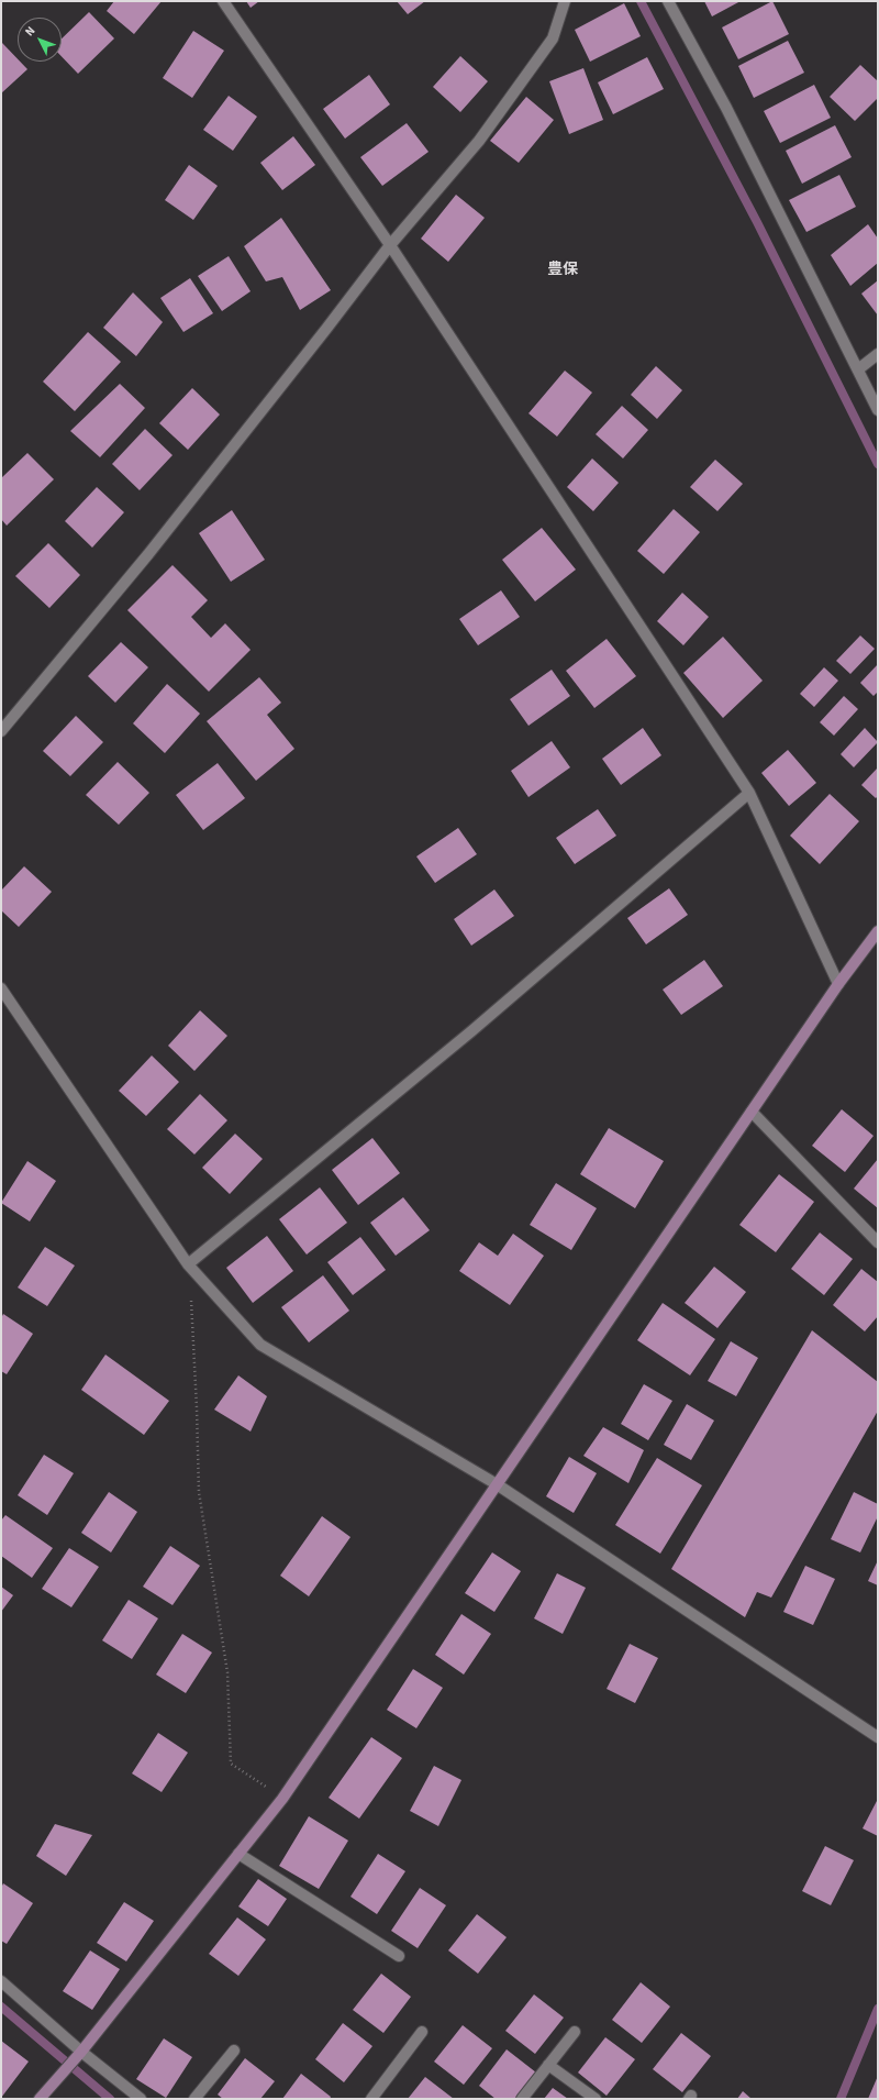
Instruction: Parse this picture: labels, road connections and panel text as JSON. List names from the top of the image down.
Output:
{
  "districts": ["豊保"],
  "north": "top left"
}
